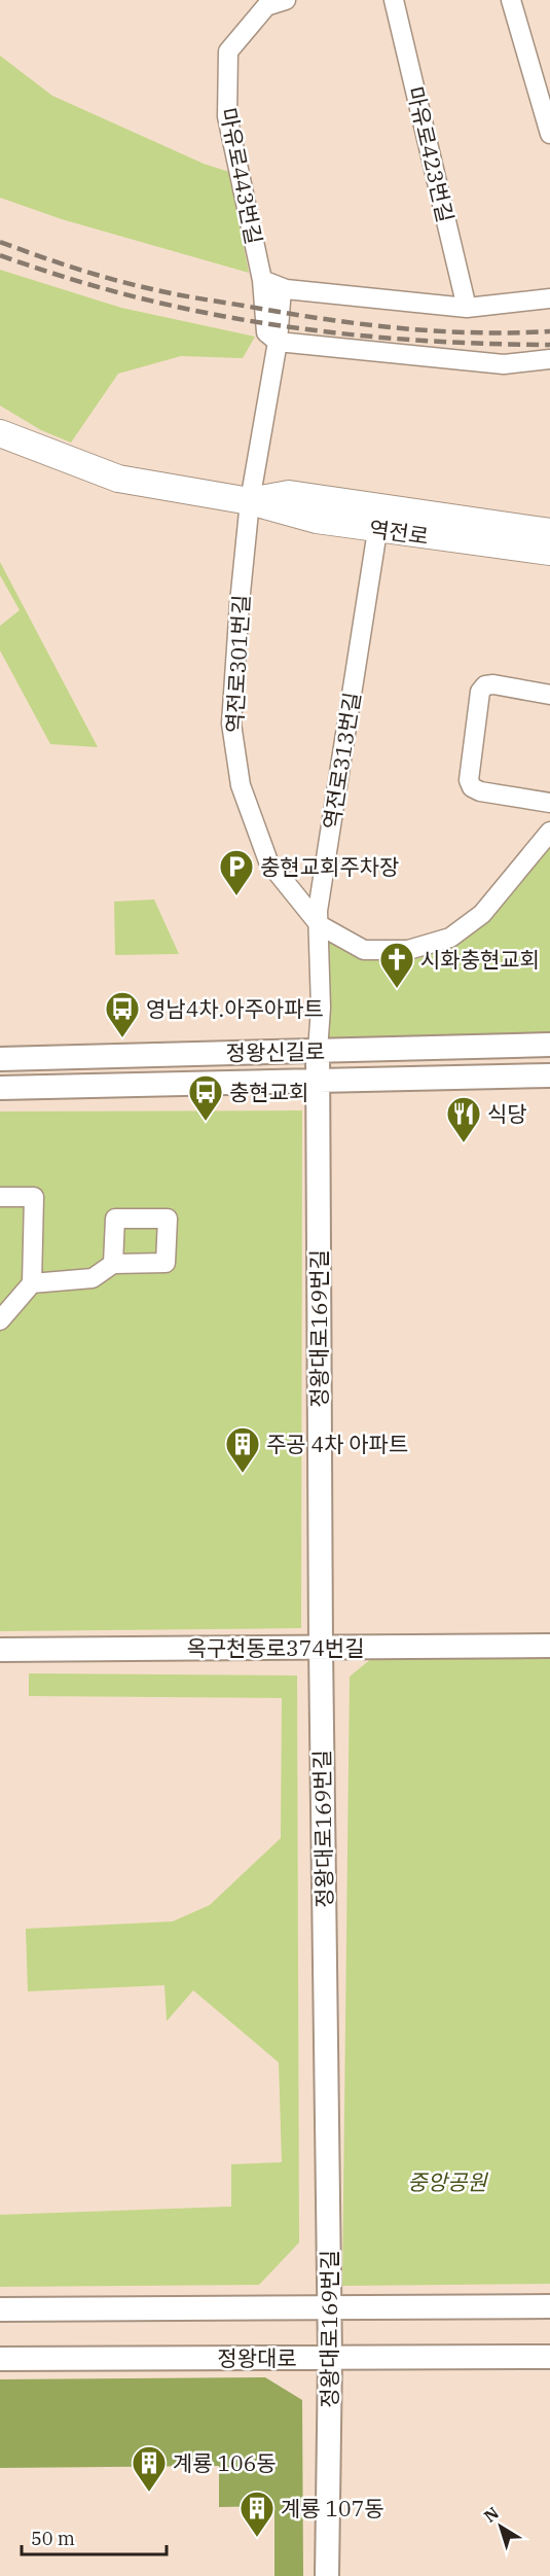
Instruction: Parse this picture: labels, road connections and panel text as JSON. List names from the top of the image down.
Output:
{
  "streets": {
    "main road": ["역전로"],
    "street": [
      "마유로423번길",
      "마유로443번길",
      "역전로301번길",
      "역전로313번길",
      "정왕신길로",
      "정왕대로169번길",
      "옥구천동로374번길",
      "정왕대로"
    ]
  },
  "crossings": [
    ["마유로443번길", "역전로301번길"],
    ["역전로", "역전로301번길"],
    ["역전로", "역전로313번길"],
    ["역전로301번길", "역전로313번길"],
    ["역전로313번길", "정왕신길로"],
    ["역전로313번길", "정왕대로169번길"],
    ["정왕신길로", "정왕대로169번길"],
    ["정왕대로169번길", "옥구천동로374번길"],
    ["정왕대로169번길", "정왕대로"]
  ],
  "parks": ["중앙공원"],
  "places": {
    "parking": ["충현교회주차장"],
    "church": ["시화충현교회"],
    "bus stop": ["영남4차.아주아파트", "충현교회"],
    "restaurant": ["식당"],
    "building": ["주공 4차 아파트", "계룡 106동", "계룡 107동"]
  },
  "scale_bar": "50 m",
  "north": "top left"
}
